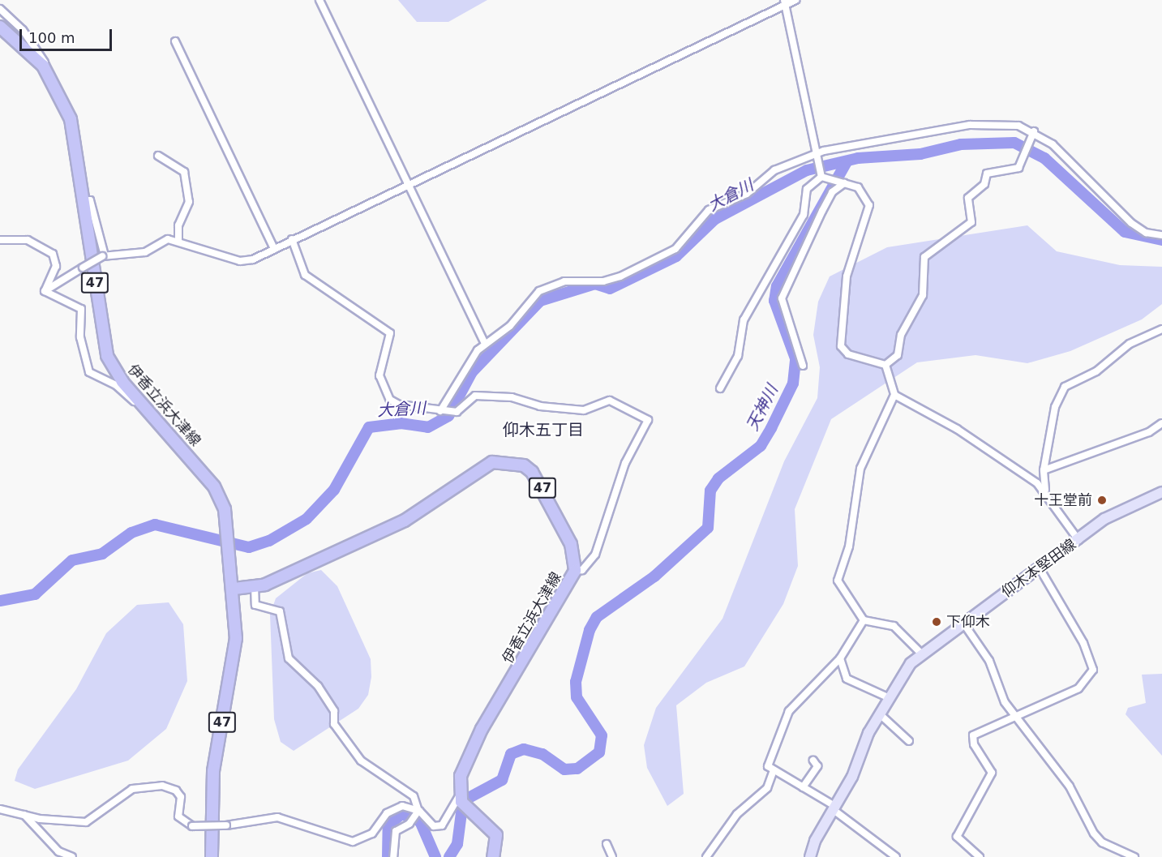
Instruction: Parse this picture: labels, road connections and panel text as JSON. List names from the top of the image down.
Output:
{
  "streets": {
    "main road": ["47", "伊香立浜大津線", "仰木本堅田線"]
  },
  "districts": ["仰木五丁目"],
  "water": ["大倉川", "天神川"],
  "places": ["十王堂前", "下仰木"],
  "scale_bar": "100 m"
}
